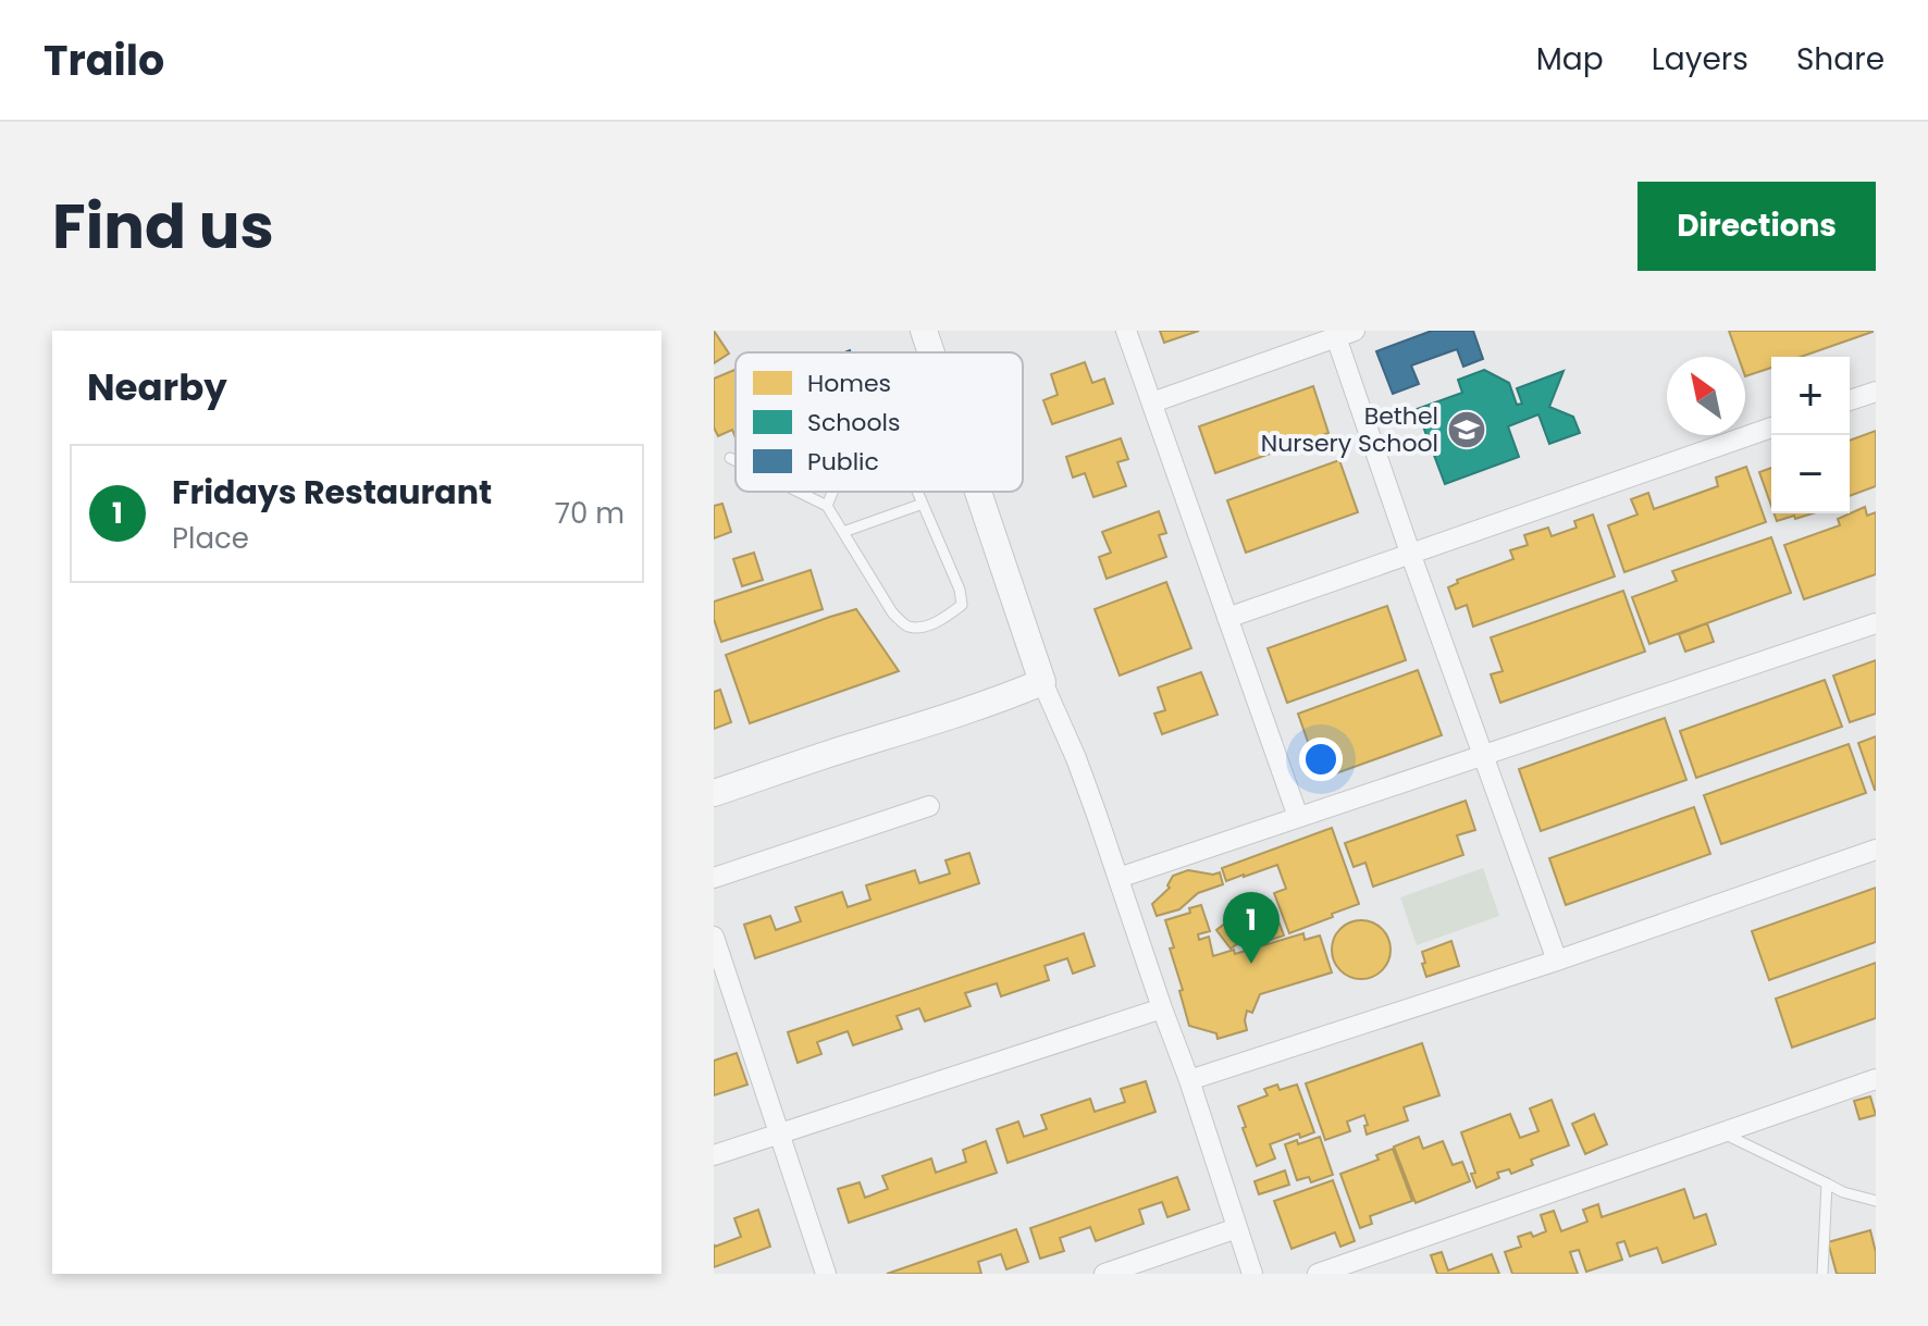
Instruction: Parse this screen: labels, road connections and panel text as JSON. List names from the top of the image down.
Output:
{
  "places": {
    "school or university": ["Bethel Nursery School"]
  },
  "legend": ["Homes", "Schools", "Public"],
  "north": "top left",
  "page": {
    "header": "Trailo",
    "nav": ["Map", "Layers", "Share"],
    "title": "Find us",
    "buttons": "Directions",
    "heading": "Nearby",
    "map_buttons": ["+", "−"],
    "list": [
      {
        "mark": "1",
        "name": "Fridays Restaurant",
        "note": "Place",
        "value": "70 m"
      }
    ],
    "pins": "1"
  }
}
